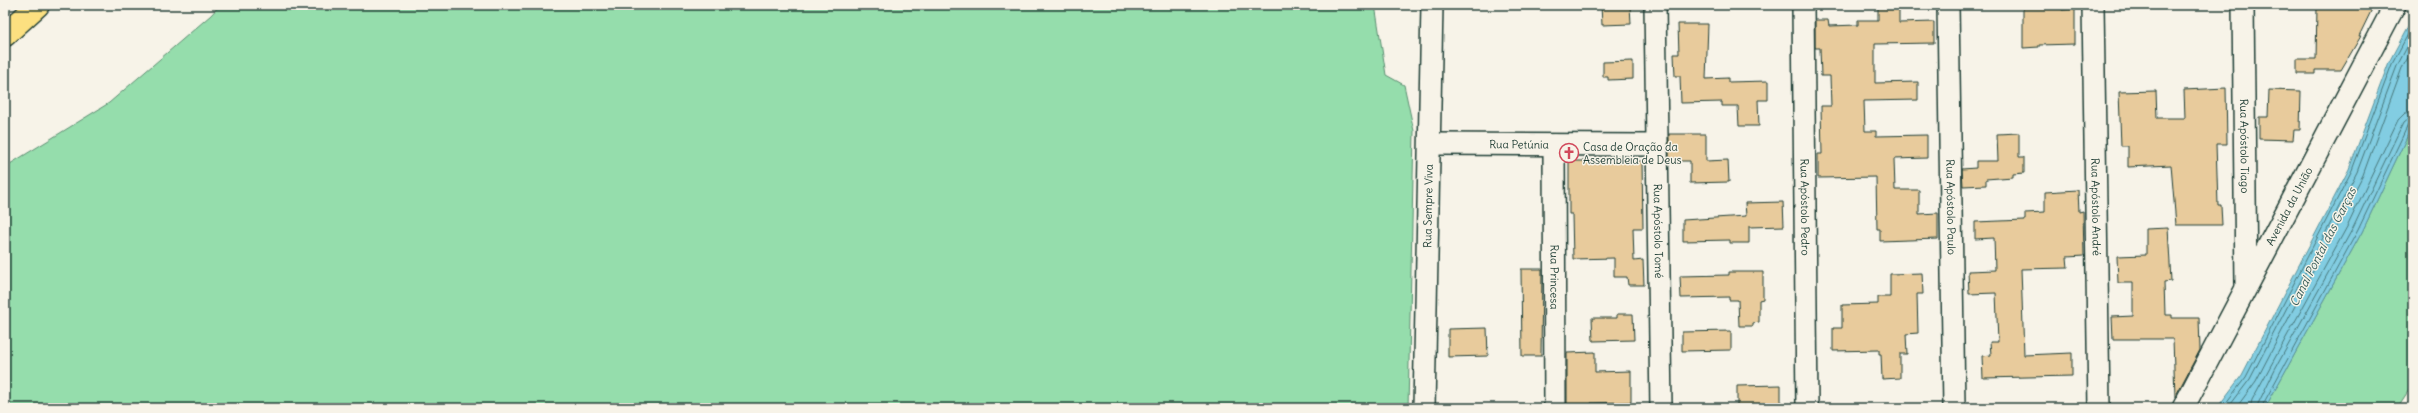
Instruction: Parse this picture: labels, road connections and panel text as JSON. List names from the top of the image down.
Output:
{
  "streets": {
    "street": [
      "Rua Petúnia",
      "Rua Apóstolo Tiago",
      "Rua Apóstolo Pedro",
      "Rua Apóstolo Paulo",
      "Rua Apóstolo André",
      "Avenida da União",
      "Rua Sempre Viva",
      "Rua Apóstolo Tomé",
      "Rua Princesa"
    ]
  },
  "crossings": [
    ["Rua Petúnia", "Rua Sempre Viva"],
    ["Rua Petúnia", "Rua Apóstolo Tomé"],
    ["Rua Petúnia", "Rua Princesa"],
    ["Rua Apóstolo Tiago", "Avenida da União"]
  ],
  "water": ["Canal Pontal das Garças"],
  "places": {
    "church": ["Casa de Oração da Assembleia de Deus"]
  }
}
